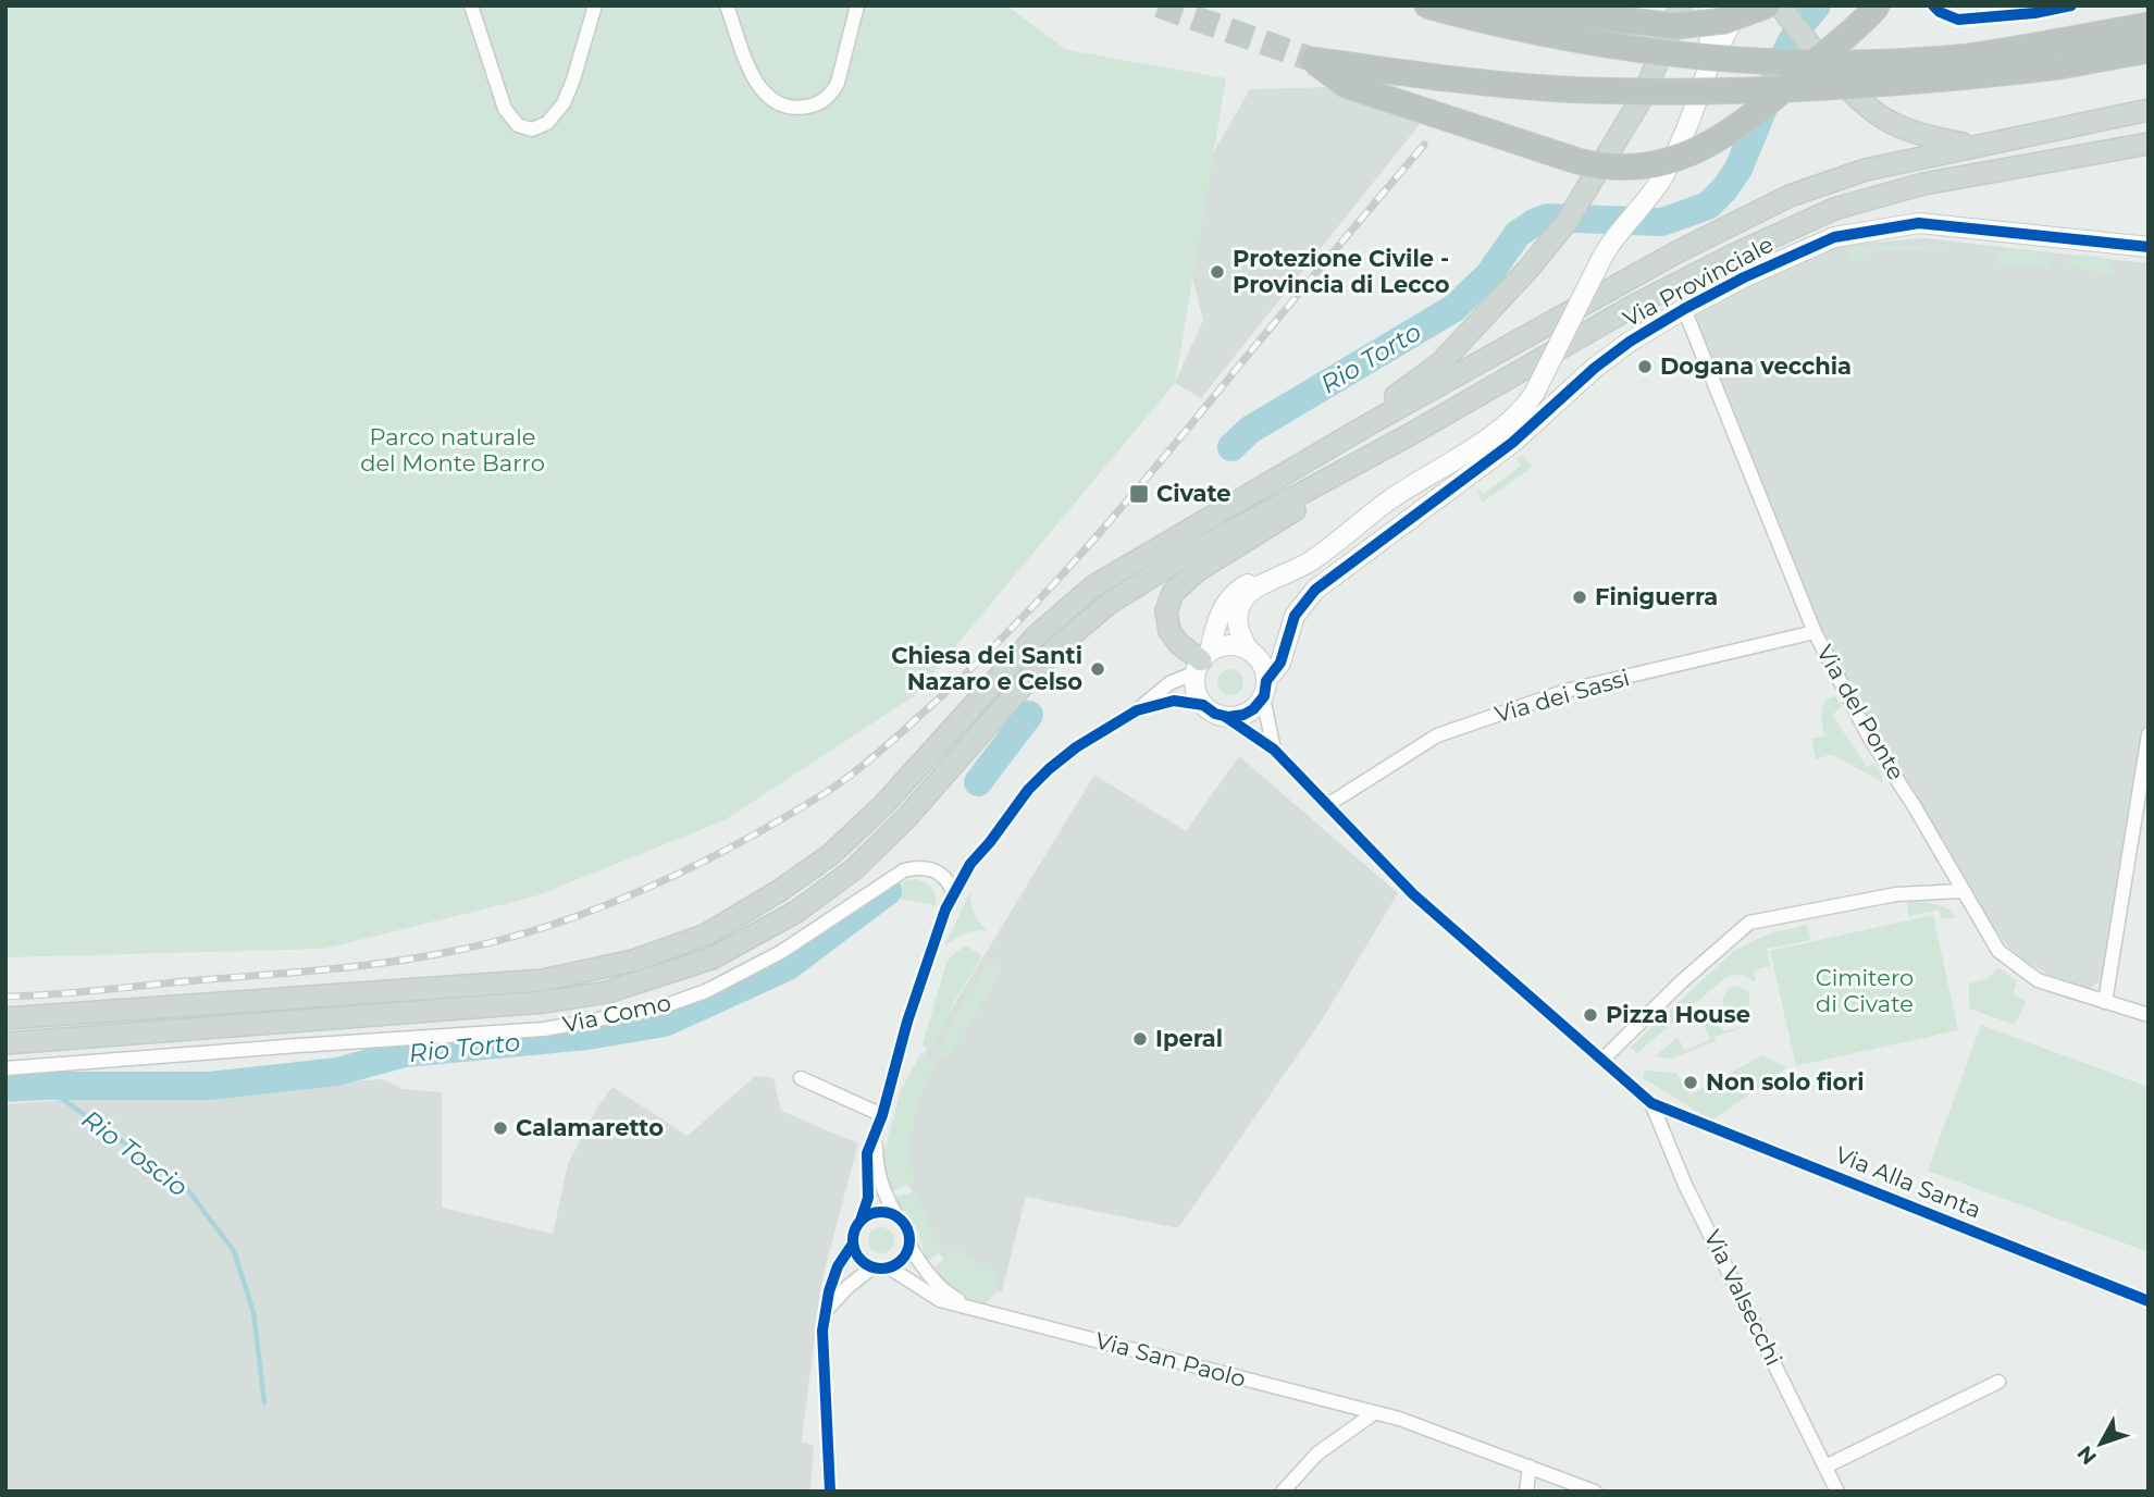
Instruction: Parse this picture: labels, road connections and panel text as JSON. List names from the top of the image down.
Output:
{
  "streets": {
    "street": [
      "Via Provinciale",
      "Via dei Sassi",
      "Via del Ponte",
      "Via Como",
      "Via Alla Santa",
      "Via Valsecchi",
      "Via San Paolo"
    ]
  },
  "crossings": [
    ["Via Provinciale", "Via del Ponte"],
    ["Via dei Sassi", "Via del Ponte"],
    ["Via Alla Santa", "Via Valsecchi"]
  ],
  "water": ["Rio Torto", "Rio Toscio"],
  "parks": ["Parco naturale del Monte Barro", "Cimitero di Civate"],
  "places": {
    "other": [
      "Protezione Civile - Provincia di Lecco",
      "Dogana vecchia",
      "Finiguerra",
      "Chiesa dei Santi Nazaro e Celso",
      "Pizza House",
      "Iperal",
      "Non solo fiori",
      "Calamaretto"
    ],
    "transit": ["Civate"]
  },
  "north": "bottom left"
}
